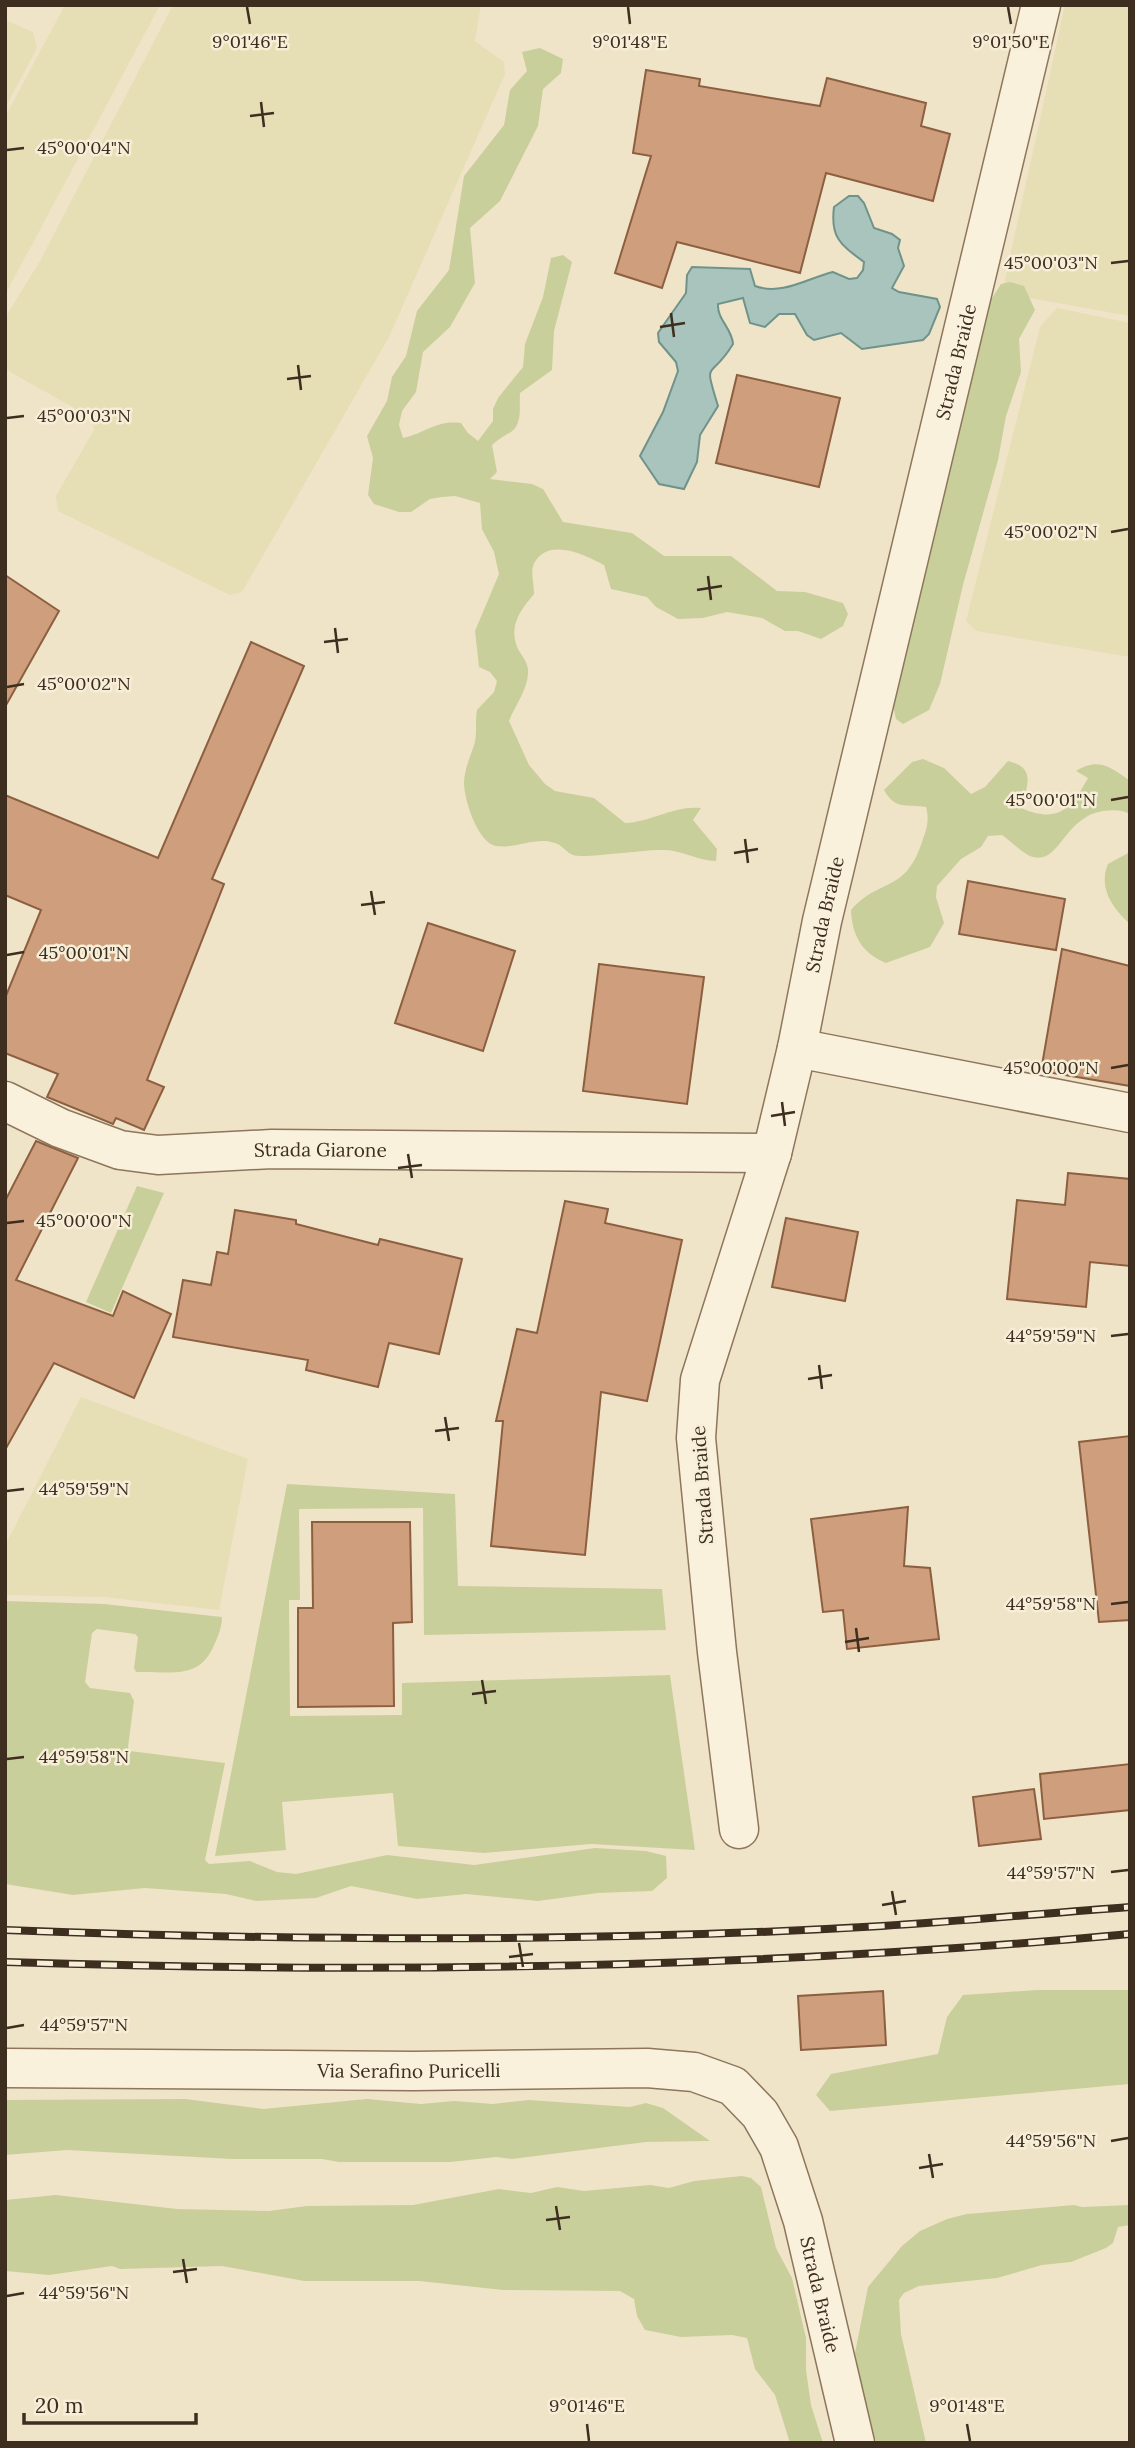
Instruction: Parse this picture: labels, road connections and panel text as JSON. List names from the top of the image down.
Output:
{
  "streets": {
    "street": ["Strada Braide", "Strada Giarone", "Via Serafino Puricelli"]
  },
  "crossings": [
    ["Strada Braide", "Strada Giarone"],
    ["Strada Braide", "Via Serafino Puricelli"]
  ],
  "scale_bar": "20 m",
  "coordinates": [
    "9°01'46\"E",
    "9°01'48\"E",
    "9°01'50\"E",
    "45°00'04\"N",
    "45°00'03\"N",
    "45°00'02\"N",
    "45°00'01\"N",
    "45°00'00\"N",
    "44°59'59\"N",
    "44°59'58\"N",
    "44°59'57\"N",
    "44°59'56\"N"
  ]
}
